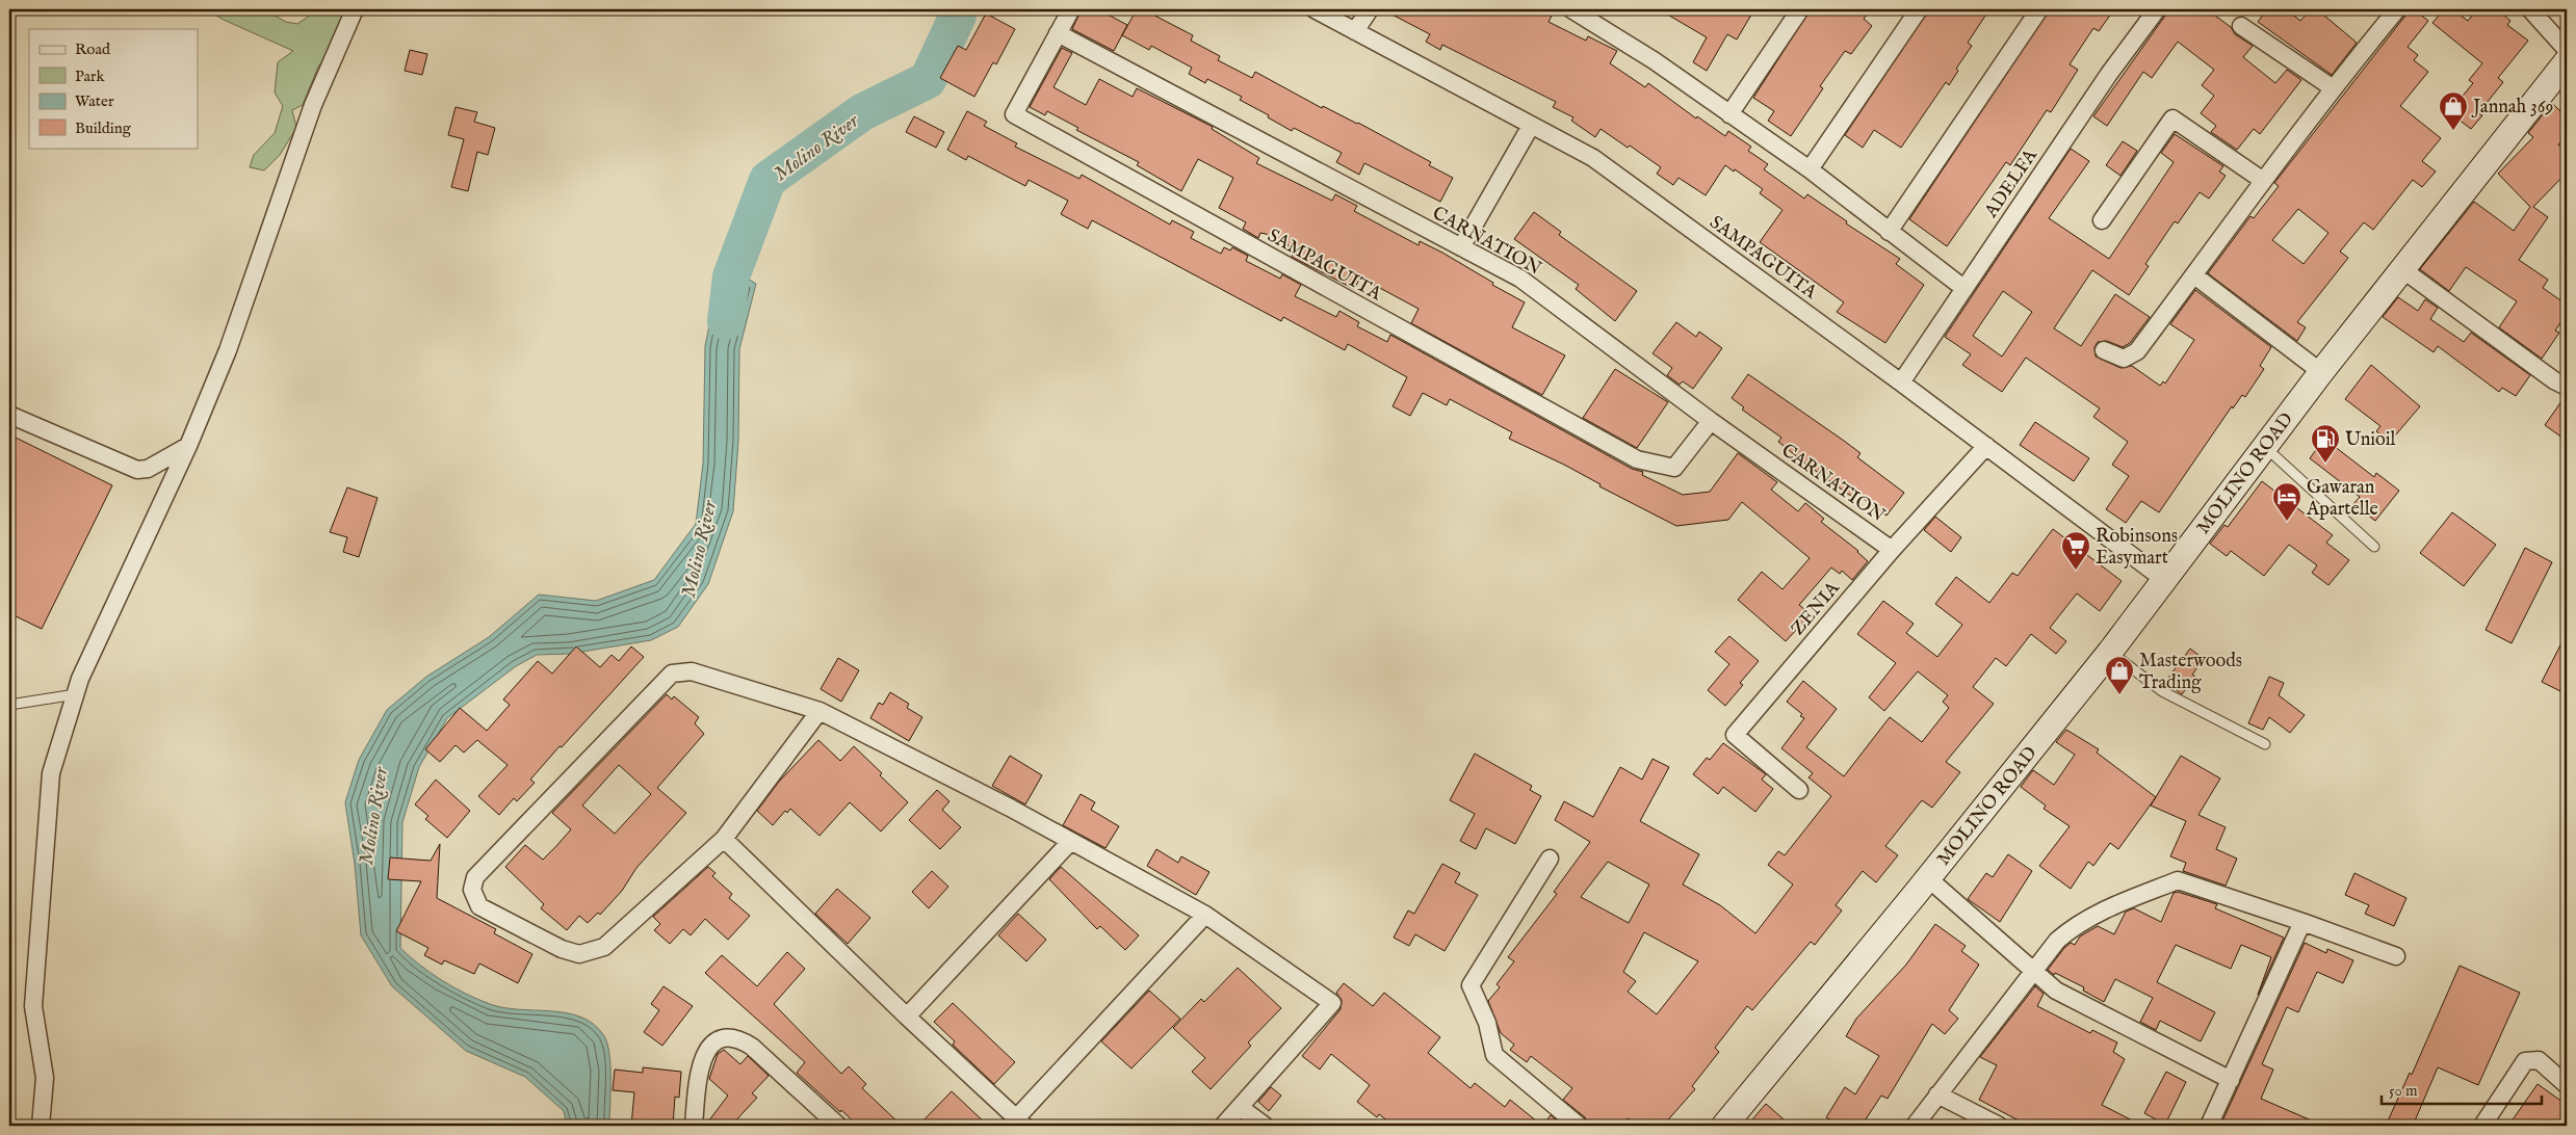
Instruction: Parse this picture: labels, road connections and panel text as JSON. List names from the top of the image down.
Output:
{
  "streets": {
    "main road": ["MOLINO ROAD"],
    "street": [
      "ADELFA",
      "CARNATION",
      "SAMPAGUITA",
      "ZENIA"
    ]
  },
  "crossings": [
    ["ADELFA", "SAMPAGUITA"],
    ["CARNATION", "SAMPAGUITA"],
    ["CARNATION", "ZENIA"],
    ["SAMPAGUITA", "MOLINO ROAD"],
    ["SAMPAGUITA", "ZENIA"]
  ],
  "water": ["Molino River"],
  "places": {
    "shop": ["Jannah 369", "Masterwoods Trading"],
    "fuel station": ["Unioil"],
    "hotel": ["Gawaran Apartelle"],
    "supermarket": ["Robinsons Easymart"]
  },
  "legend": [
    "Road",
    "Park",
    "Water",
    "Building"
  ],
  "scale_bar": "50 m"
}
